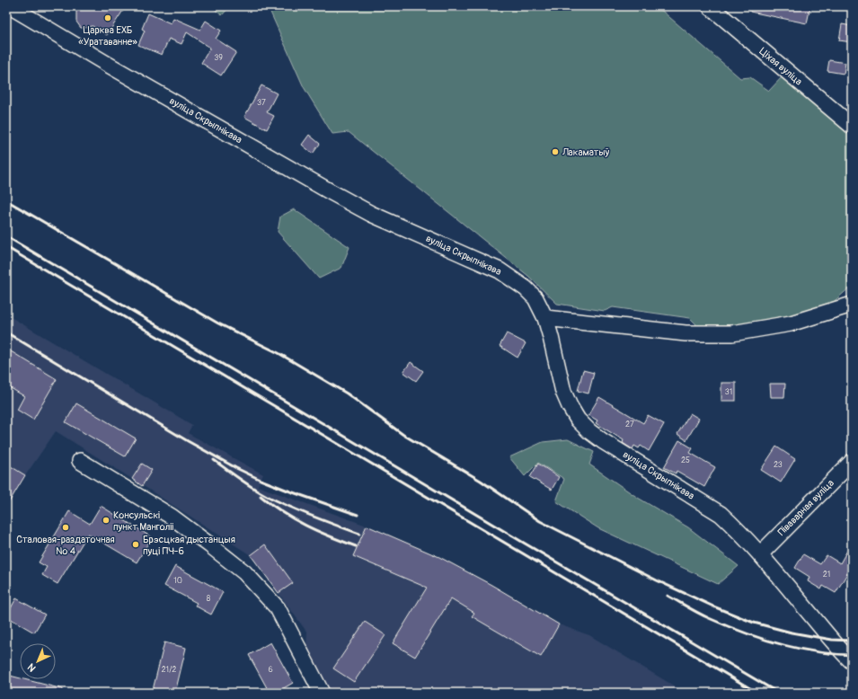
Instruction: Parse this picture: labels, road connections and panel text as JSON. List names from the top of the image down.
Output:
{
  "streets": {
    "street": ["Ціхая вуліца", "вуліца Скрыпнікава", "Піваварная вуліца"]
  },
  "crossings": [
    ["вуліца Скрыпнікава", "Піваварная вуліца"]
  ],
  "places": [
    "Царква ЕХБ «Уратаванне»",
    "Лакаматыў",
    "Консульскі пункт Манголіі",
    "Сталовая-раздаточная № 4",
    "Брэсцкая дыстанцыя пуці ПЧ-6"
  ],
  "house_numbers": [
    "39",
    "37",
    "31",
    "27",
    "25",
    "23",
    "21",
    "10",
    "8",
    "21/2",
    "6"
  ],
  "north": "bottom left"
}
